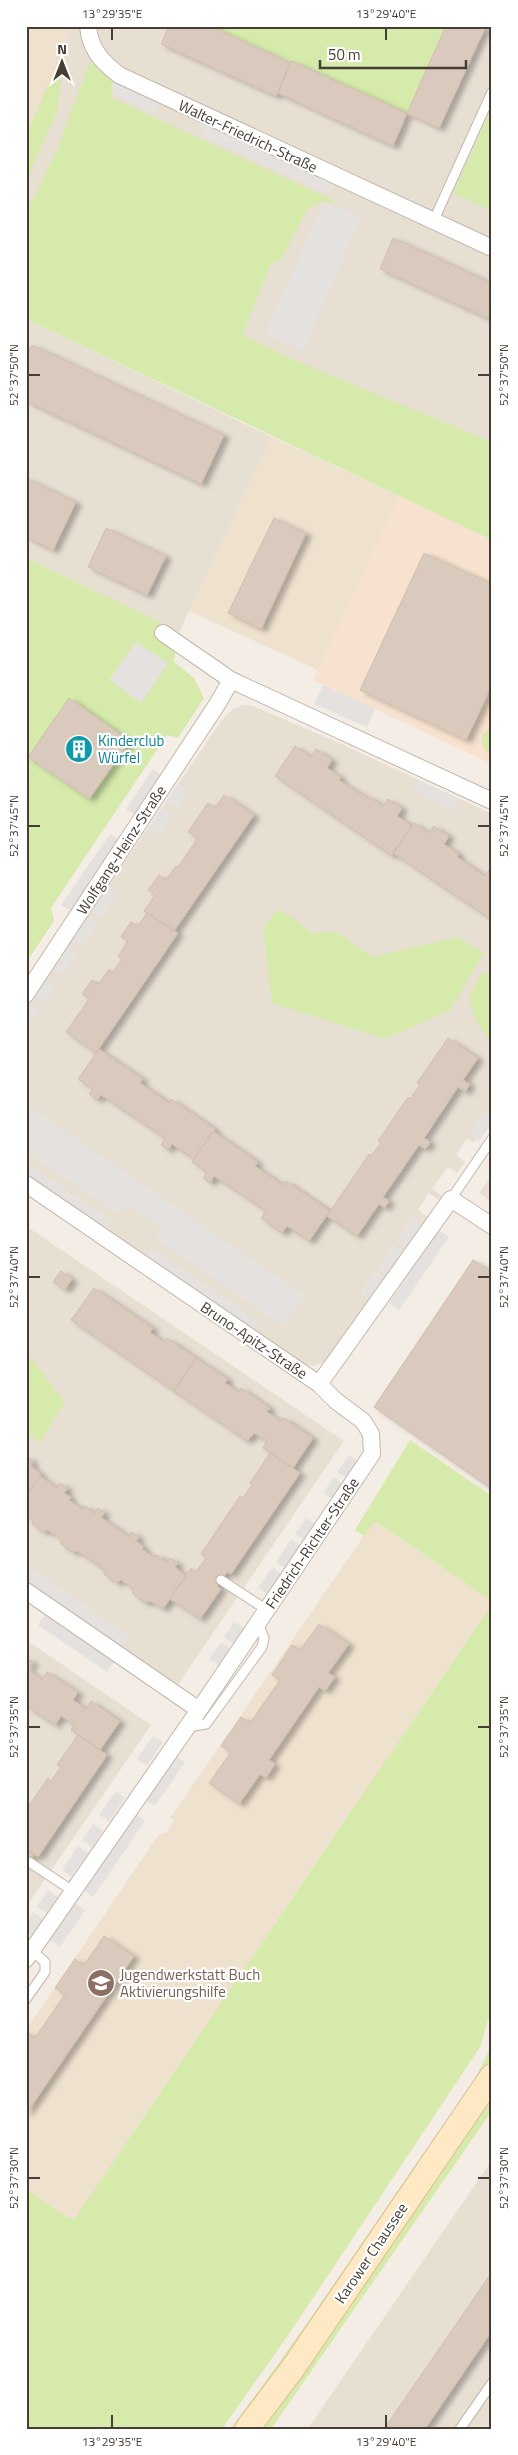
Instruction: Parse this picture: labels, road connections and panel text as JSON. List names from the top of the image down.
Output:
{
  "streets": {
    "main road": ["Karower Chaussee"],
    "street": [
      "Walter-Friedrich-Straße",
      "Wolfgang-Heinz-Straße",
      "Bruno-Apitz-Straße",
      "Friedrich-Richter-Straße"
    ]
  },
  "crossings": [
    ["Bruno-Apitz-Straße", "Friedrich-Richter-Straße"]
  ],
  "places": {
    "building": ["Kinderclub Würfel"],
    "school or university": ["Jugendwerkstatt Buch Aktivierungshilfe"]
  },
  "scale_bar": "50 m",
  "north": "top",
  "coordinates": [
    "13°29'35\"E",
    "13°29'40\"E",
    "52°37'50\"N",
    "52°37'45\"N",
    "52°37'40\"N",
    "52°37'35\"N",
    "52°37'30\"N"
  ]
}
